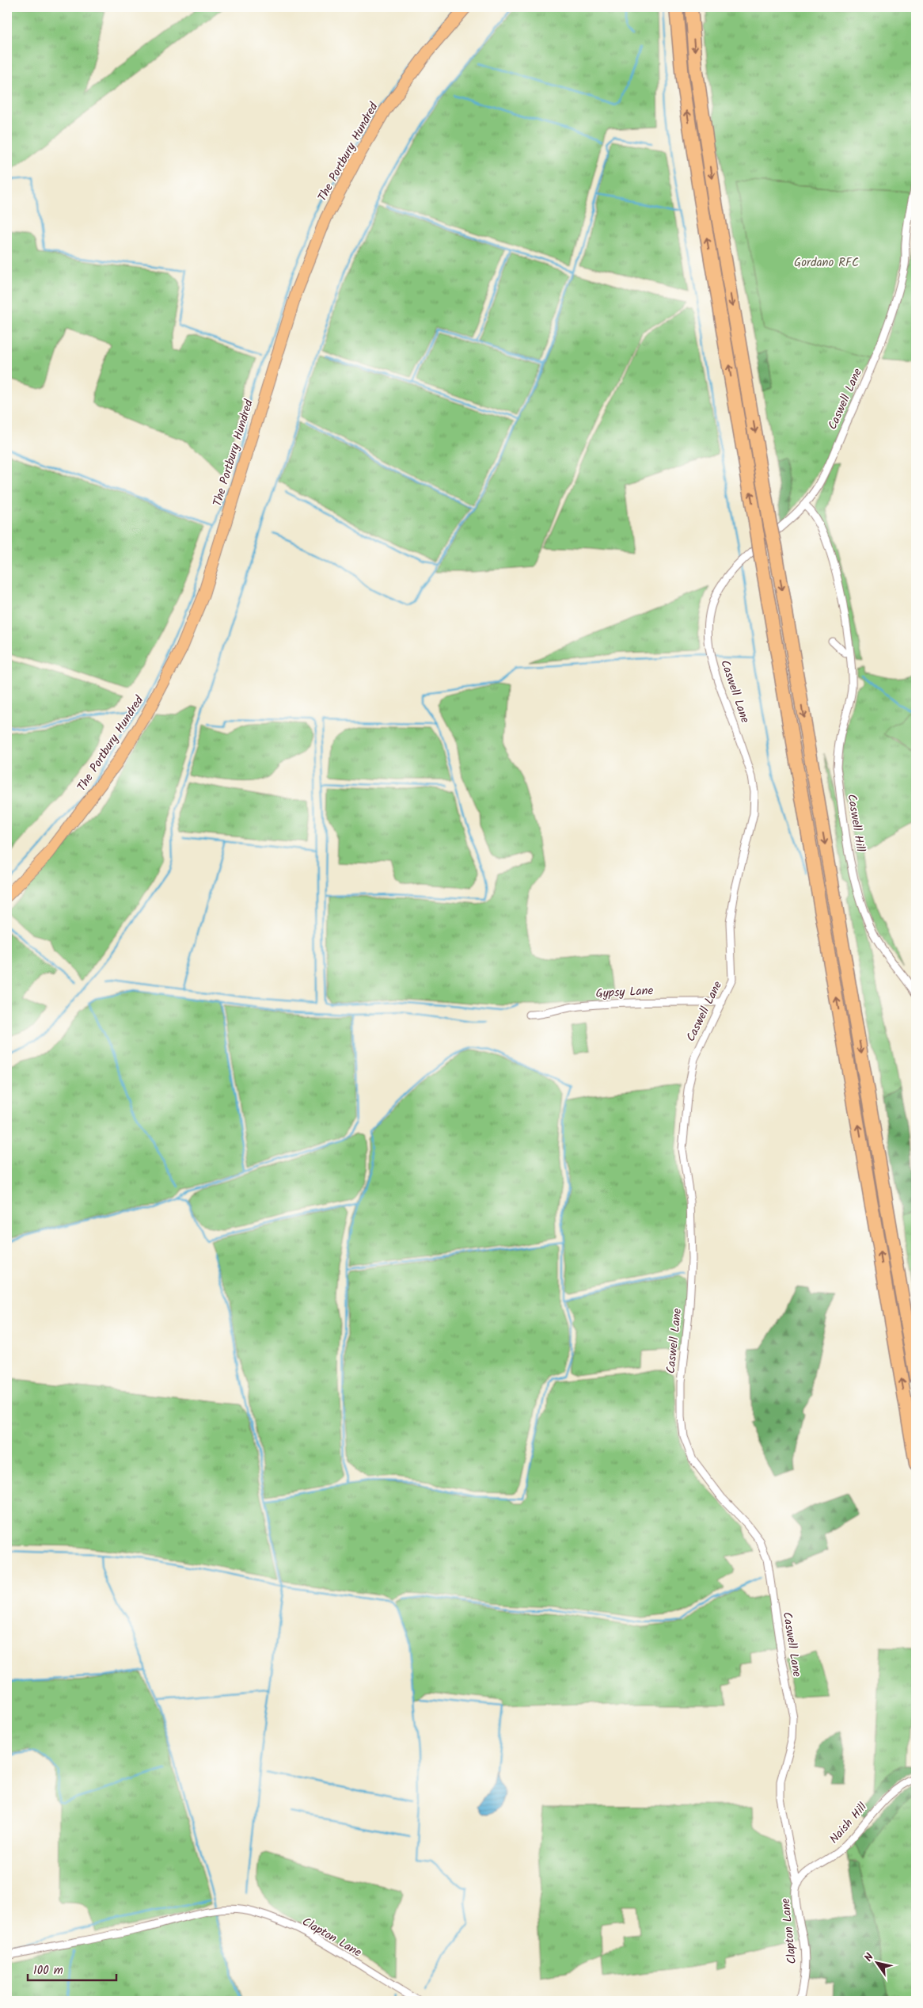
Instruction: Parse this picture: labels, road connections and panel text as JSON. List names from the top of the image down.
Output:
{
  "streets": {
    "main road": ["The Portbury Hundred"],
    "street": [
      "Caswell Lane",
      "Caswell Hill",
      "Gypsy Lane",
      "Naish Hill",
      "Clapton Lane"
    ]
  },
  "crossings": [
    ["Caswell Lane", "Caswell Hill"],
    ["Caswell Lane", "Gypsy Lane"],
    ["Caswell Lane", "Naish Hill"],
    ["Caswell Lane", "Clapton Lane"],
    ["Naish Hill", "Clapton Lane"]
  ],
  "parks": ["Gordano RFC"],
  "scale_bar": "100 m",
  "north": "top left"
}
